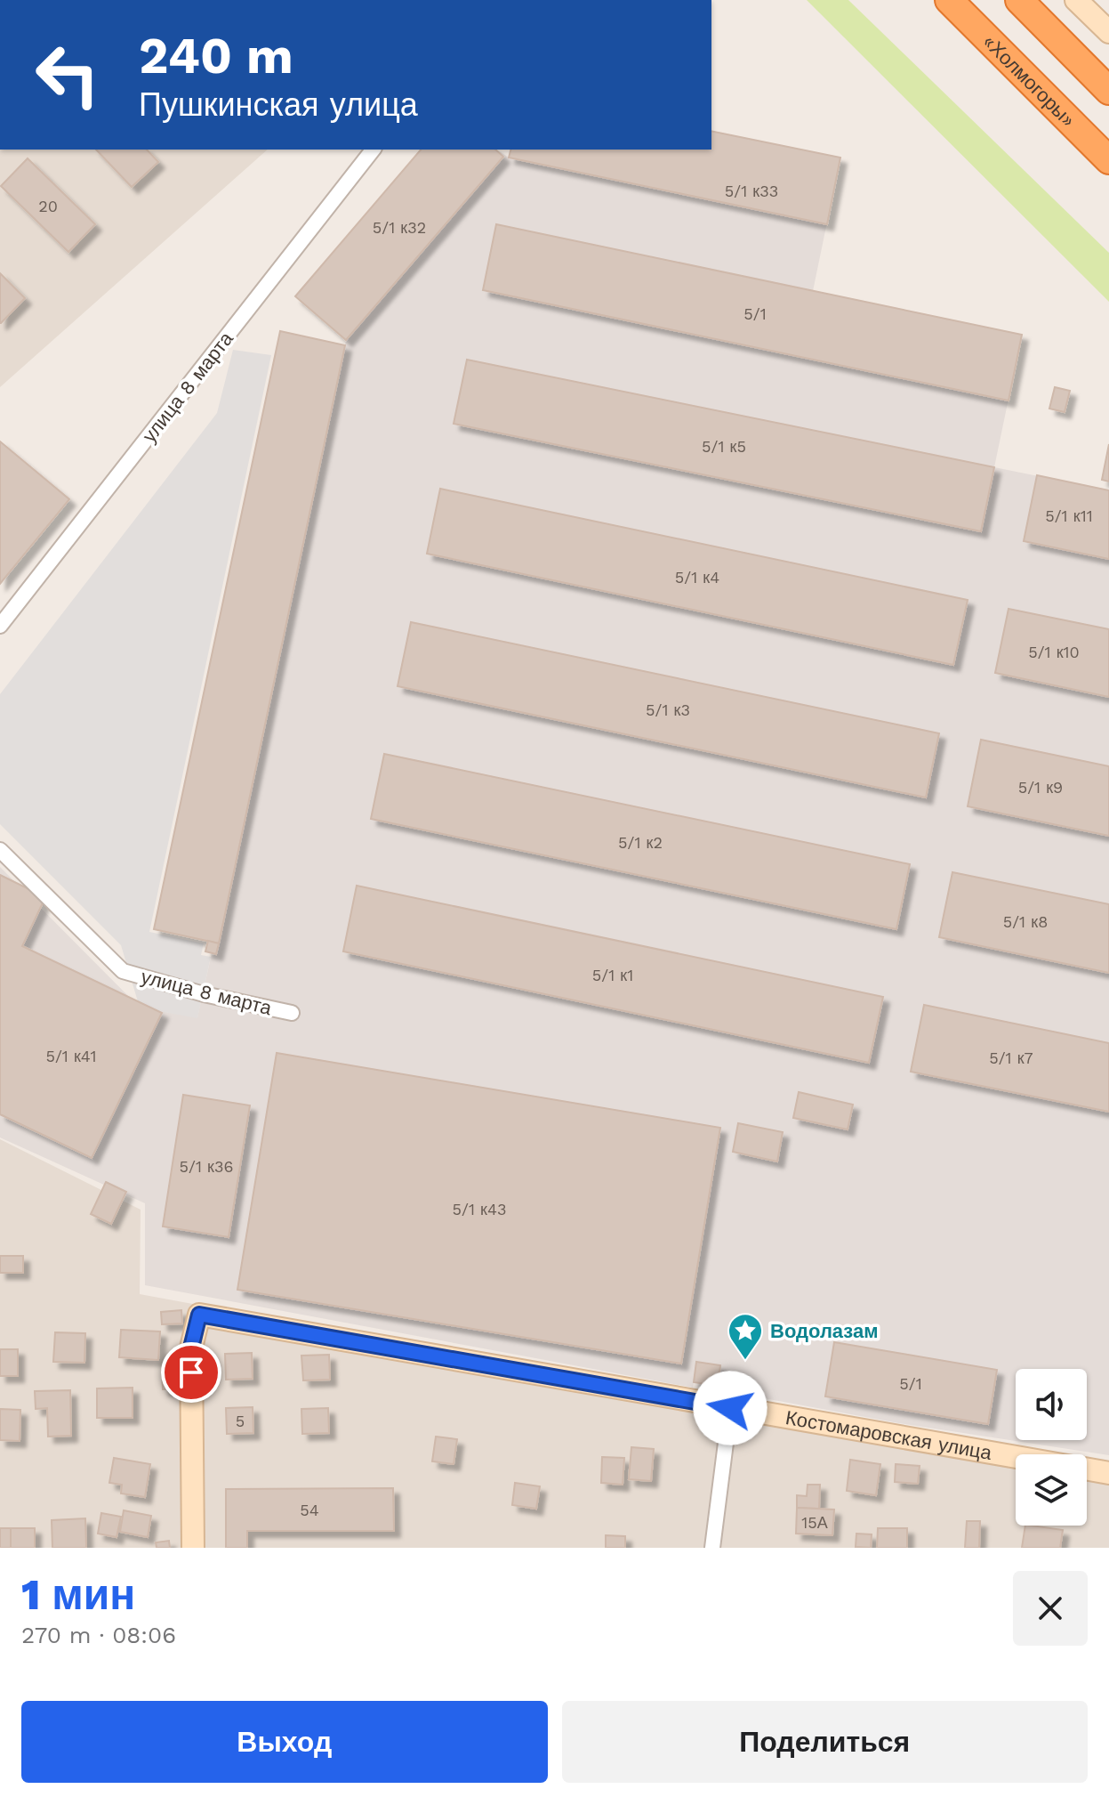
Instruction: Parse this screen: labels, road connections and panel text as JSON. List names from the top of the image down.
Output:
{
  "streets": {
    "highway": ["«Холмогоры»"],
    "street": ["улица 8 марта", "Костомаровская улица"]
  },
  "places": {
    "place": ["Водолазам"]
  },
  "house_numbers": [
    "5/1 к33",
    "20",
    "5/1 к32",
    "5/1",
    "5/1 к5",
    "5/1 к11",
    "5/1 к4",
    "5/1 к10",
    "5/1 к3",
    "5/1 к9",
    "5/1 к2",
    "5/1 к8",
    "5/1 к1",
    "5/1 к41",
    "5/1 к7",
    "5/1 к36",
    "5/1 к43",
    "5/1",
    "5",
    "54",
    "15А"
  ],
  "page": {
    "turn": ["240 m", "Пушкинская улица"],
    "heading": ["1 мин", "270 m · 08:06"],
    "buttons": ["Выход", "Поделиться"]
  }
}
